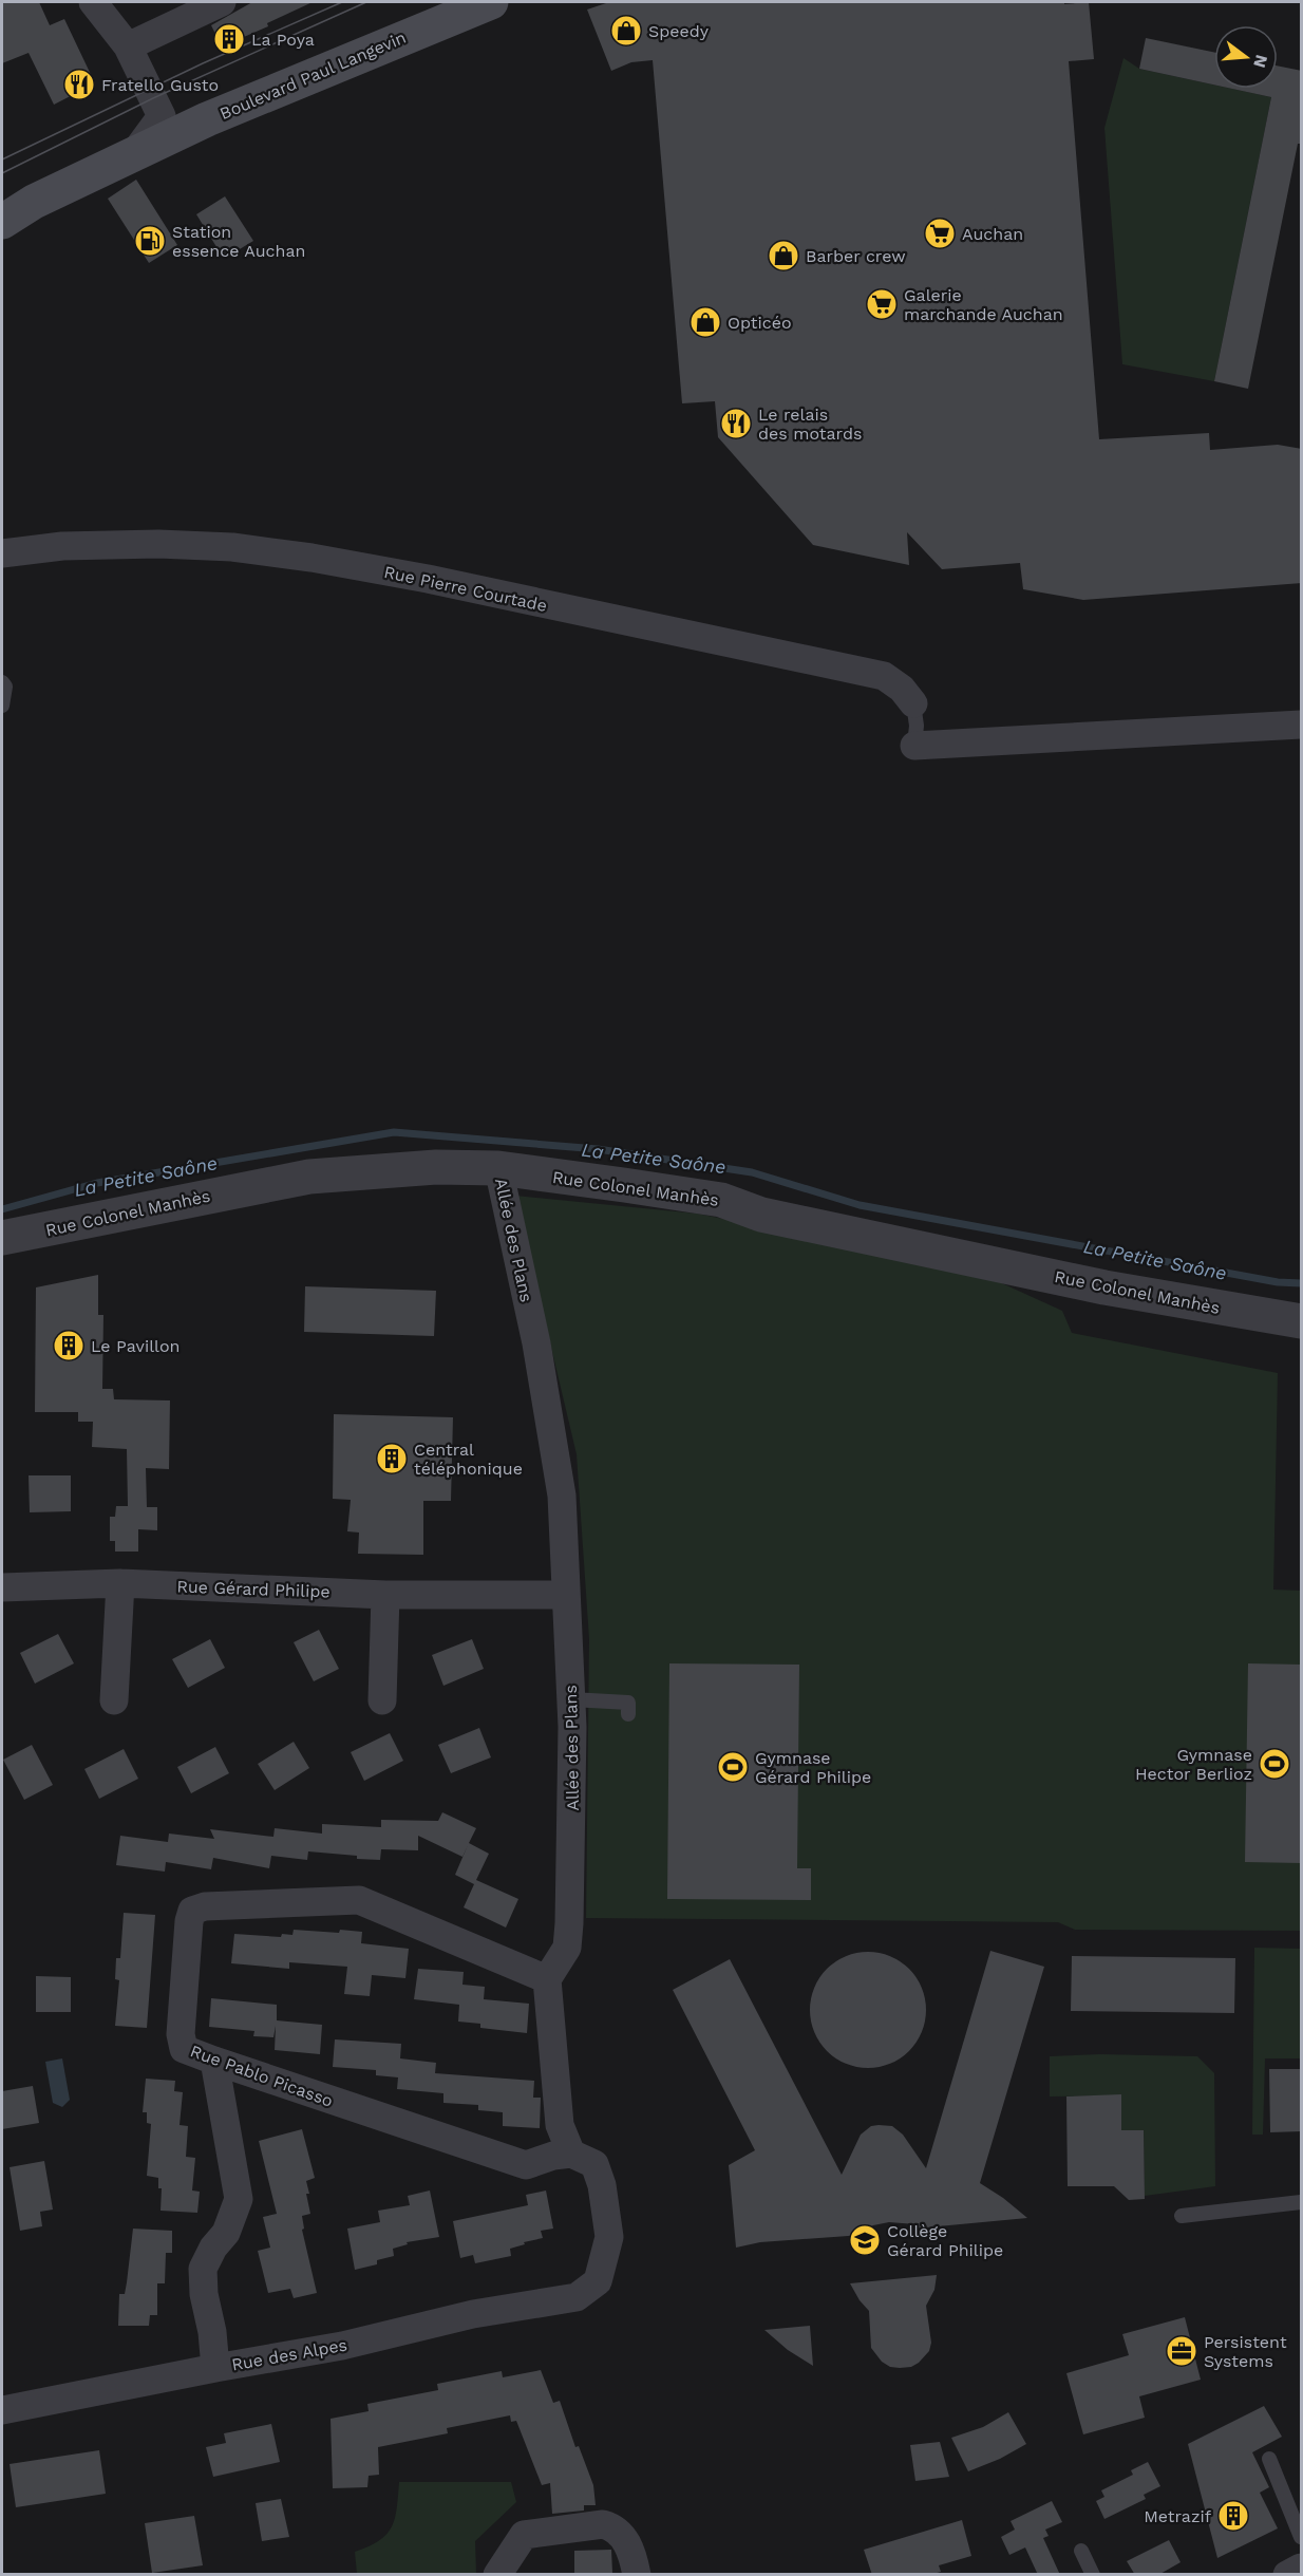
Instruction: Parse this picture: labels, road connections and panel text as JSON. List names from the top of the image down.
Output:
{
  "streets": {
    "main road": ["Boulevard Paul Langevin"],
    "street": [
      "Rue Pierre Courtade",
      "Rue Colonel Manhès",
      "Allée des Plans",
      "Rue Gérard Philipe",
      "Rue Pablo Picasso",
      "Rue des Alpes"
    ]
  },
  "crossings": [
    ["Rue Colonel Manhès", "Allée des Plans"],
    ["Allée des Plans", "Rue Gérard Philipe"],
    ["Allée des Plans", "Rue Pablo Picasso"],
    ["Rue Pablo Picasso", "Rue des Alpes"]
  ],
  "water": ["La Petite Saône"],
  "places": {
    "shop": ["Speedy", "Barber crew", "Opticéo"],
    "building": [
      "La Poya",
      "Le Pavillon",
      "Central téléphonique",
      "Metrazif"
    ],
    "restaurant": ["Fratello Gusto", "Le relais des motards"],
    "supermarket": ["Auchan", "Galerie marchande Auchan"],
    "fuel station": ["Station essence Auchan"],
    "sports": ["Gymnase Hector Berlioz", "Gymnase Gérard Philipe"],
    "school or university": ["Collège Gérard Philipe"],
    "office": ["Persistent Systems"]
  },
  "north": "right"
}
